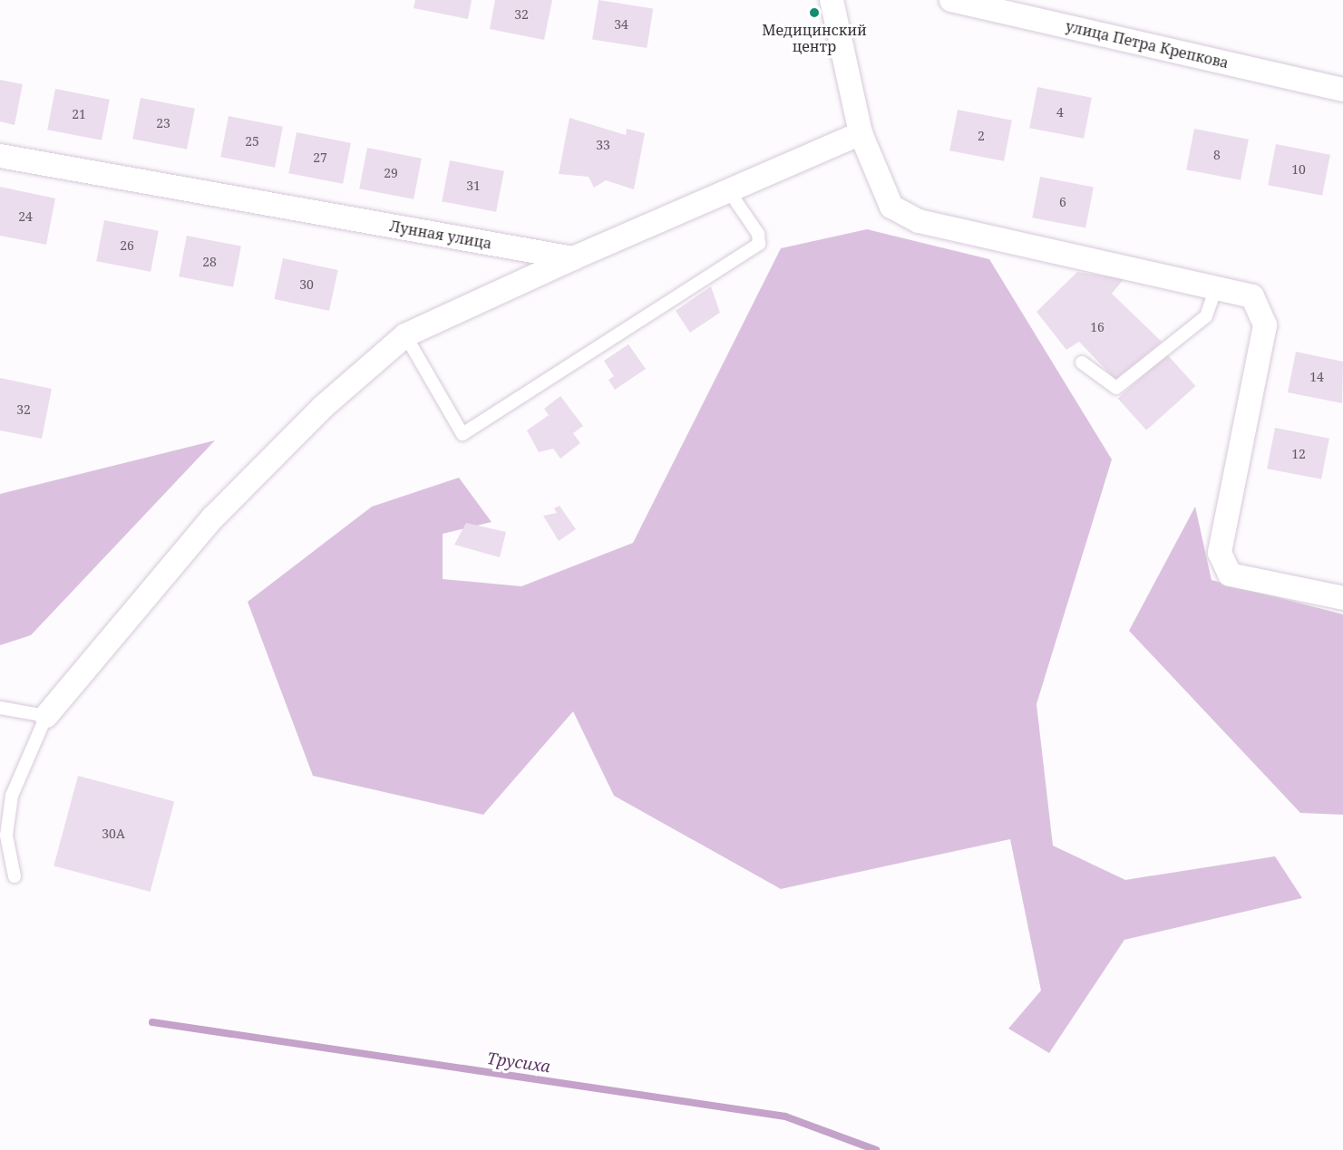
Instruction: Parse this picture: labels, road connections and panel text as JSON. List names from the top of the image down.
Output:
{
  "streets": {
    "street": ["улица Петра Крепкова", "Лунная улица"]
  },
  "water": ["Трусиха"],
  "places": ["Медицинский центр"],
  "house_numbers": [
    "32",
    "34",
    "4",
    "21",
    "23",
    "2",
    "25",
    "33",
    "8",
    "27",
    "10",
    "29",
    "31",
    "6",
    "24",
    "26",
    "28",
    "30",
    "16",
    "14",
    "32",
    "12",
    "30А"
  ]
}
